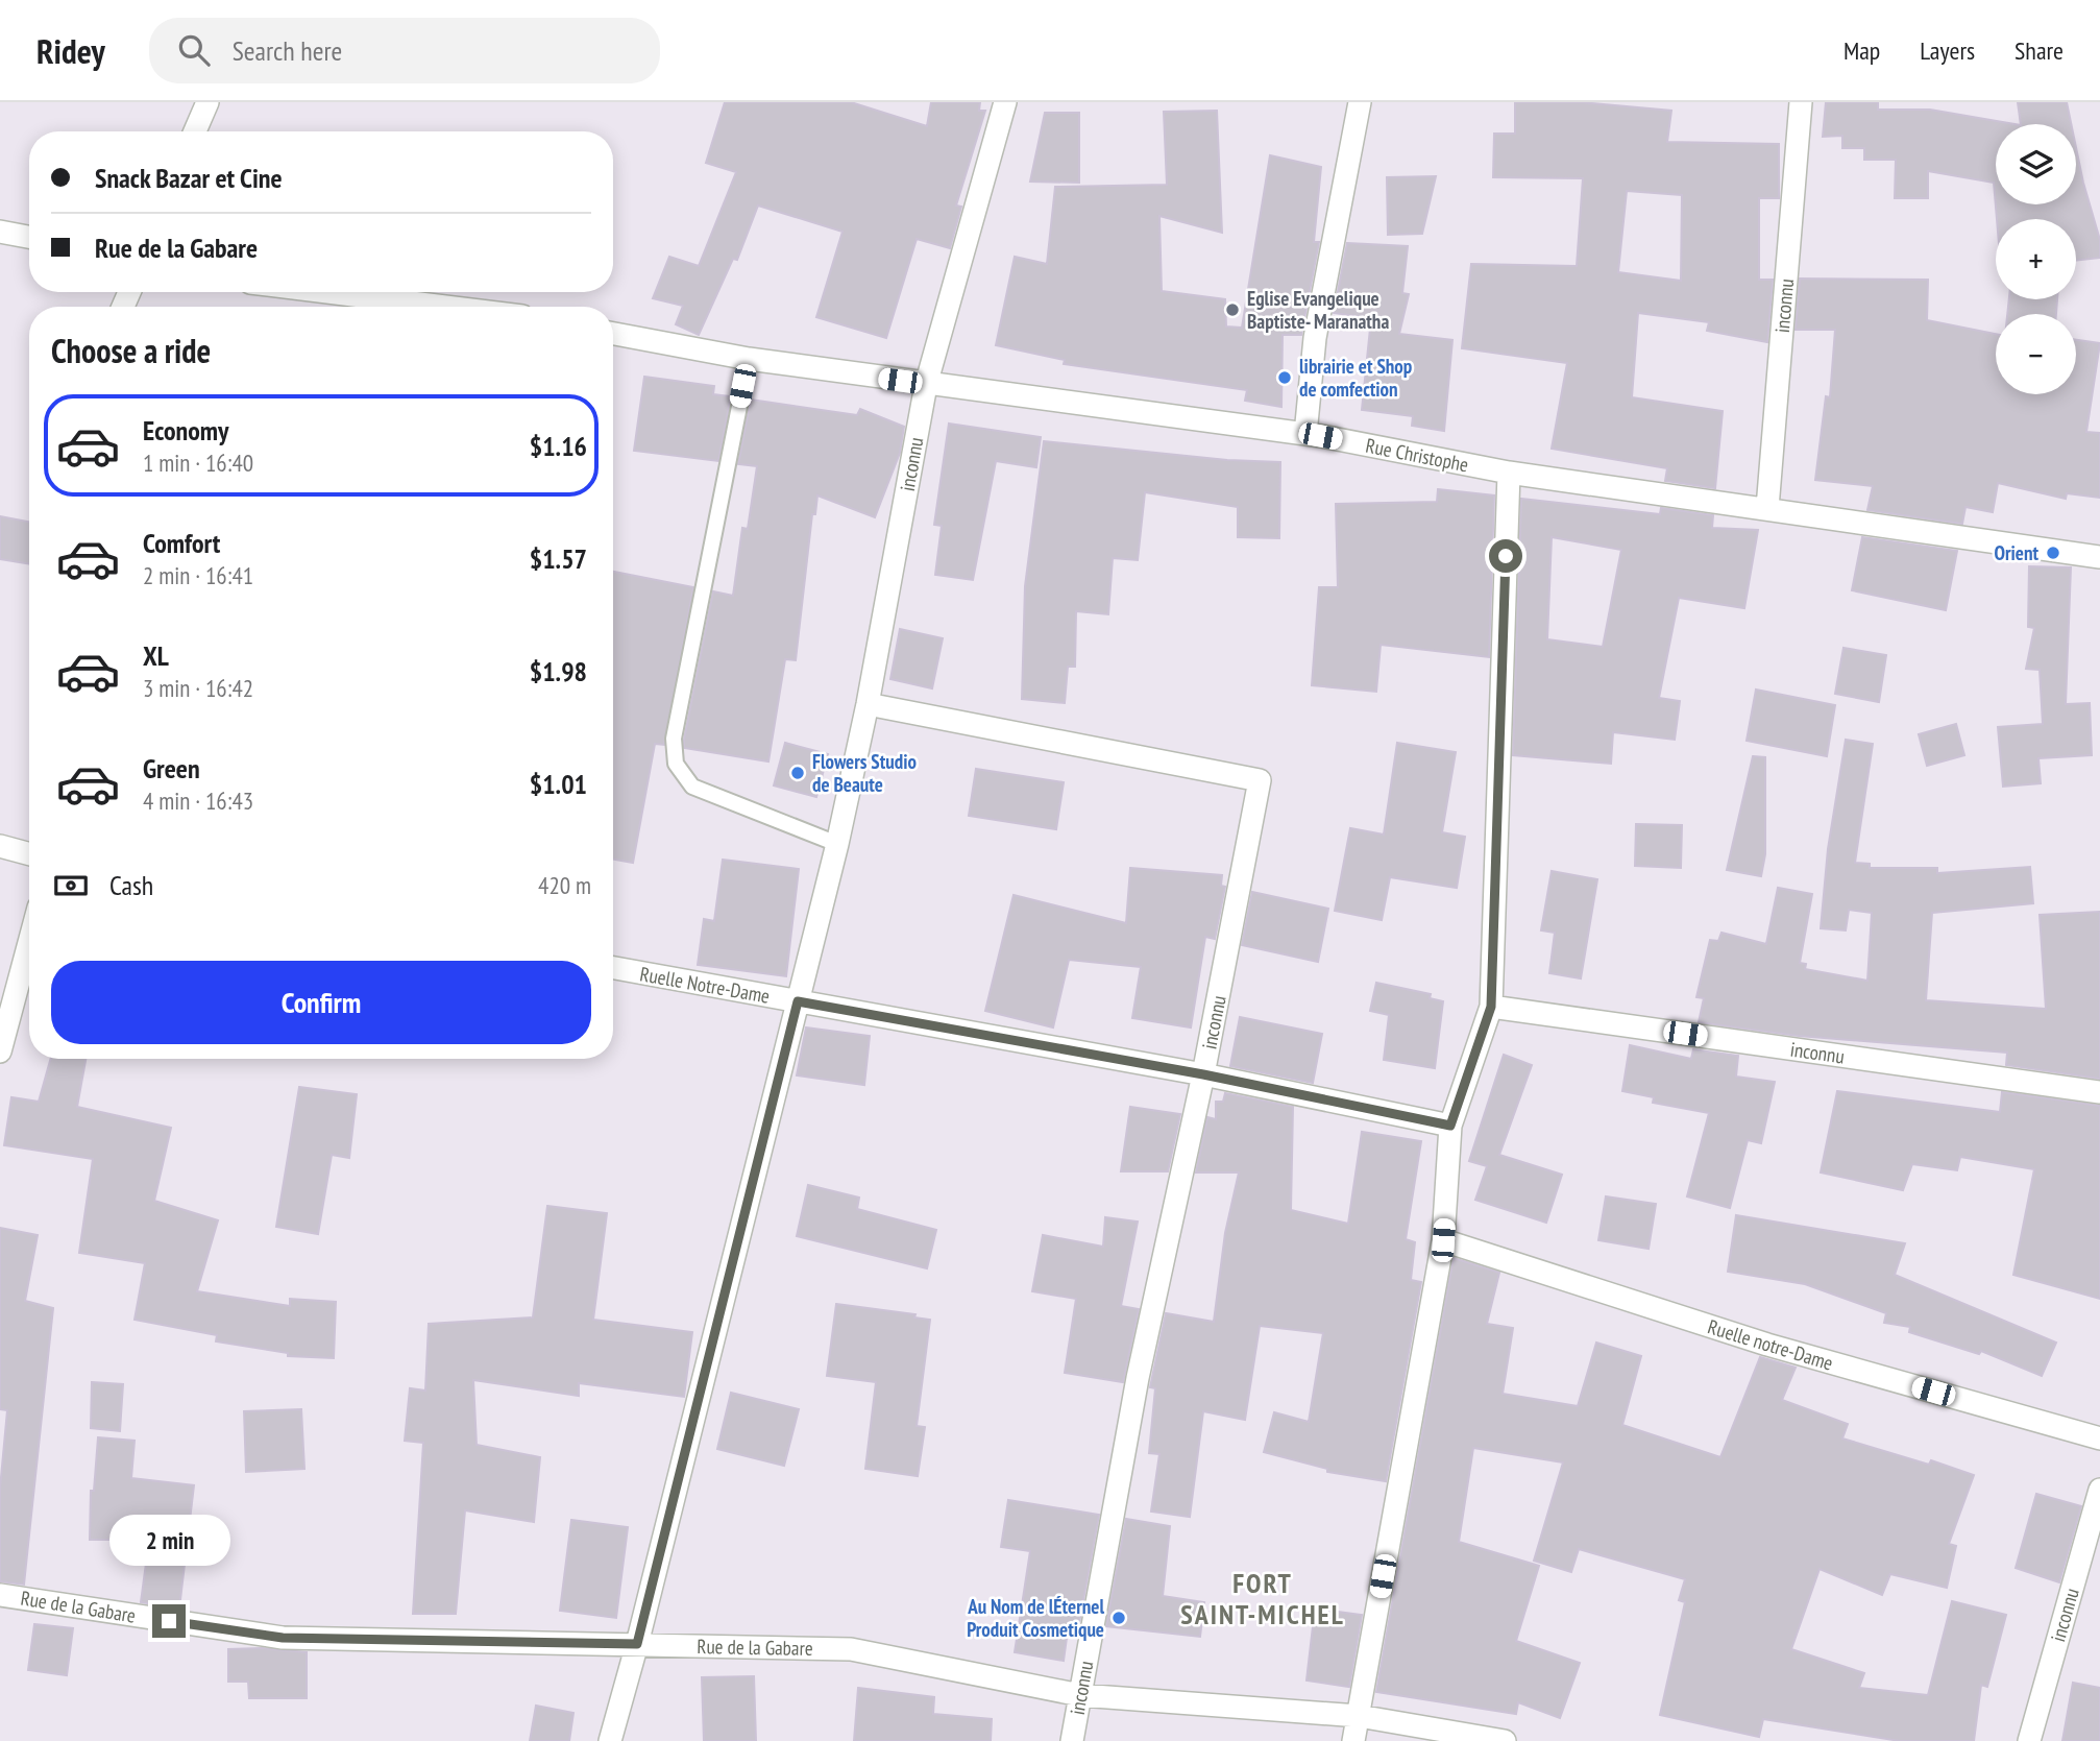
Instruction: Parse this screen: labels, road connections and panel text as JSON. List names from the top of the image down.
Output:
{
  "streets": {
    "street": [
      "inconnu",
      "Rue Christophe",
      "Ruelle Notre-Dame",
      "Ruelle notre-Dame",
      "Rue de la Gabare"
    ]
  },
  "crossings": [
    ["inconnu", "Rue Christophe"],
    ["inconnu", "Ruelle Notre-Dame"],
    ["inconnu", "Rue de la Gabare"]
  ],
  "districts": ["FORT SAINT-MICHEL"],
  "places": [
    "Eglise Evangelique Baptiste- Maranatha",
    "librairie et Shop de comfection",
    "Orient",
    "Flowers Studio de Beaute",
    "Au Nom de lÉternel Produit Cosmetique"
  ],
  "page": {
    "header": "Ridey",
    "search": "Search here",
    "nav": ["Map", "Layers", "Share"],
    "map_buttons": ["+", "−"],
    "banner": ["Snack Bazar et Cine", "Rue de la Gabare"],
    "heading": "Choose a ride",
    "list": [
      {
        "name": "Economy",
        "note": "1 min · 16:40",
        "value": "$1.16"
      },
      {
        "name": "Comfort",
        "note": "2 min · 16:41",
        "value": "$1.57"
      },
      {
        "name": "XL",
        "note": "3 min · 16:42",
        "value": "$1.98"
      },
      {
        "name": "Green",
        "note": "4 min · 16:43",
        "value": "$1.01"
      }
    ],
    "pay": ["Cash", "420 m"],
    "buttons": "Confirm",
    "bubble": "2 min"
  }
}
